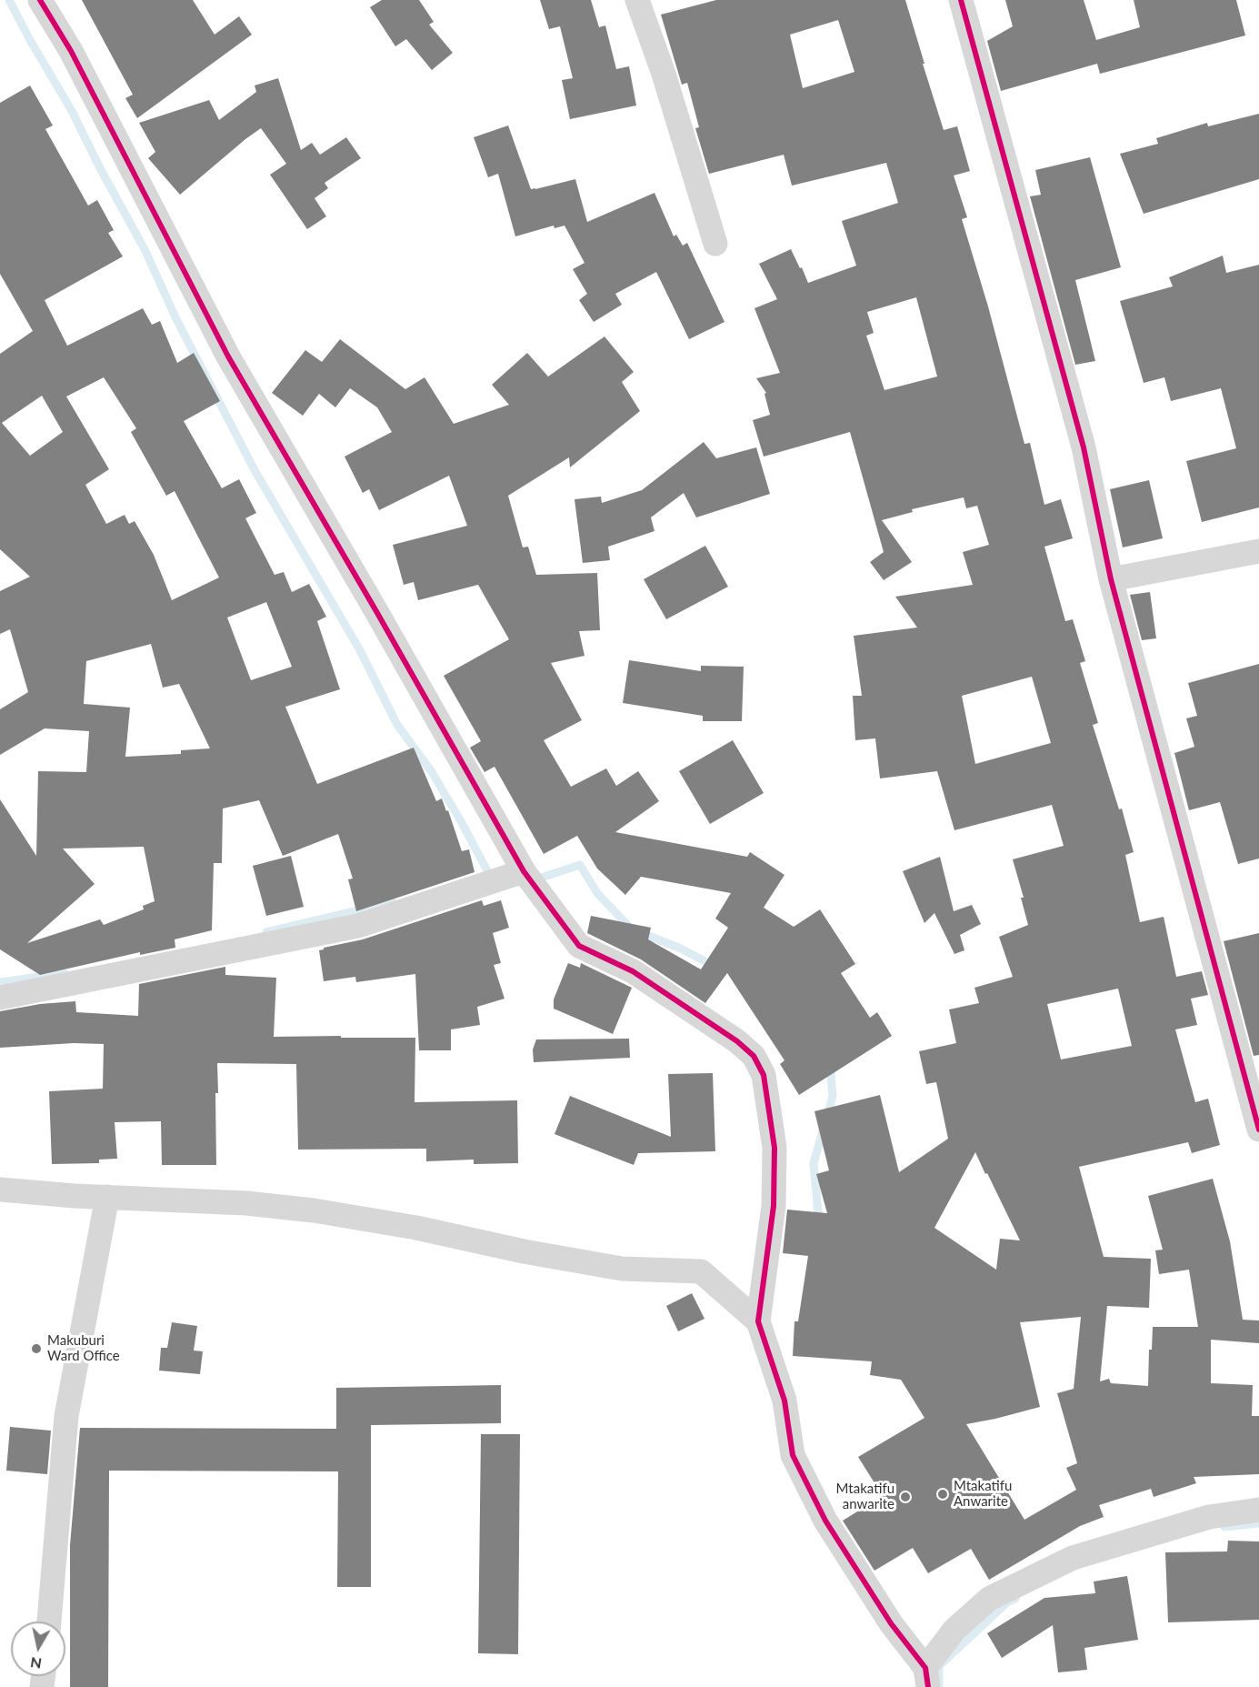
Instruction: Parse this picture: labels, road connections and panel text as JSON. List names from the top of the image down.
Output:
{
  "places": ["Makuburi Ward Office", "Mtakatifu Anwarite", "Mtakatifu anwarite"],
  "north": "bottom"
}
